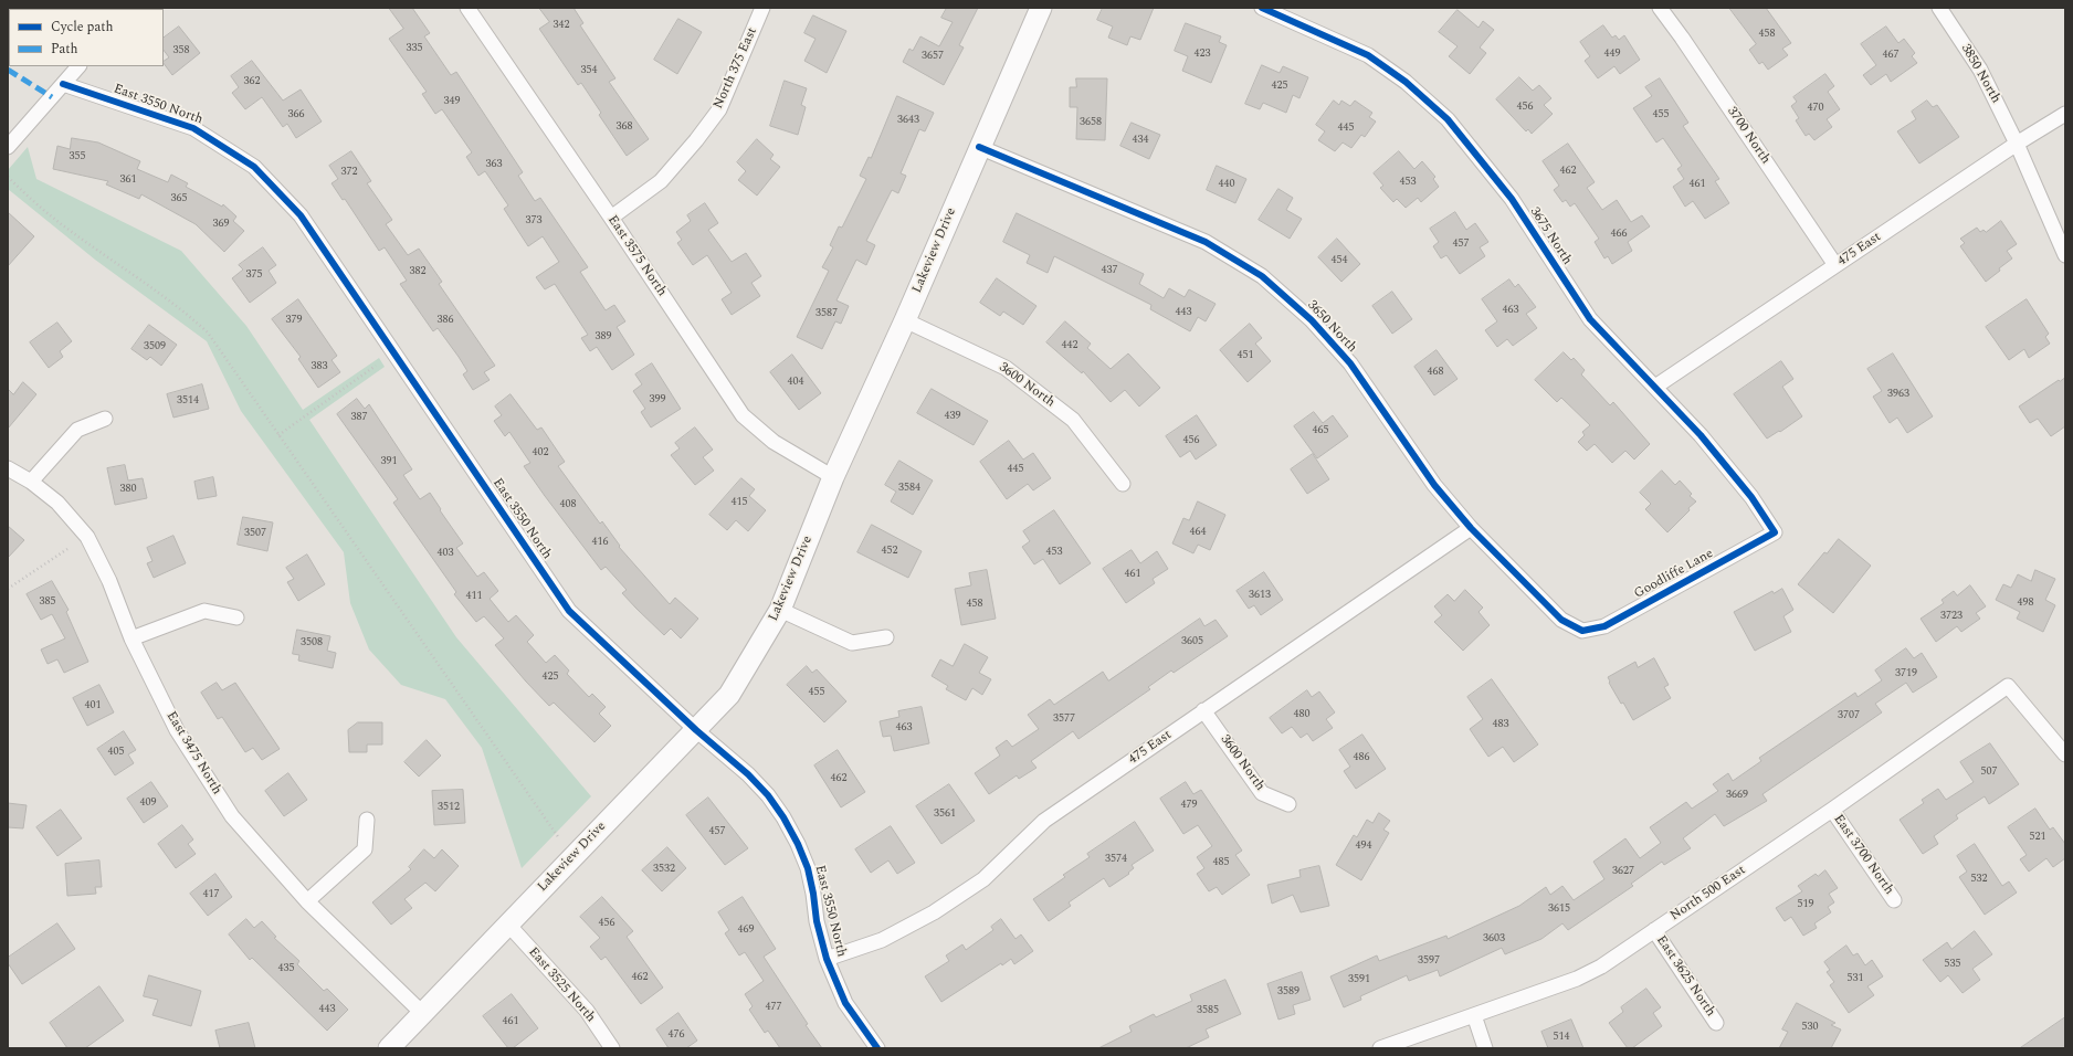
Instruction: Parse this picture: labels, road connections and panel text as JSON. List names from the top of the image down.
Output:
{
  "streets": {
    "street": [
      "North 375 East",
      "3850 North",
      "East 3550 North",
      "3700 North",
      "3675 North",
      "475 East",
      "Lakeview Drive",
      "East 3575 North",
      "3650 North",
      "3600 North",
      "Goodliffe Lane",
      "East 3475 North",
      "East 3700 North",
      "North 500 East",
      "East 3625 North",
      "East 3525 North"
    ]
  },
  "crossings": [
    ["North 375 East", "East 3575 North"],
    ["3850 North", "475 East"],
    ["East 3550 North", "475 East"],
    ["East 3550 North", "Lakeview Drive"],
    ["3700 North", "475 East"],
    ["3675 North", "475 East"],
    ["3675 North", "Goodliffe Lane"],
    ["475 East", "3650 North"],
    ["475 East", "3600 North"],
    ["Lakeview Drive", "East 3575 North"],
    ["Lakeview Drive", "3650 North"],
    ["Lakeview Drive", "3600 North"],
    ["Lakeview Drive", "East 3475 North"],
    ["Lakeview Drive", "East 3525 North"],
    ["3650 North", "Goodliffe Lane"],
    ["East 3700 North", "North 500 East"],
    ["North 500 East", "East 3625 North"]
  ],
  "house_numbers": [
    "342",
    "458",
    "335",
    "358",
    "423",
    "449",
    "467",
    "3657",
    "354",
    "362",
    "425",
    "349",
    "456",
    "470",
    "366",
    "455",
    "3643",
    "3658",
    "368",
    "445",
    "434",
    "355",
    "363",
    "462",
    "372",
    "361",
    "453",
    "440",
    "461",
    "365",
    "373",
    "369",
    "466",
    "457",
    "454",
    "437",
    "382",
    "375",
    "463",
    "443",
    "3587",
    "379",
    "386",
    "389",
    "442",
    "3509",
    "451",
    "383",
    "468",
    "404",
    "3963",
    "399",
    "3514",
    "439",
    "387",
    "465",
    "456",
    "402",
    "391",
    "445",
    "3584",
    "380",
    "415",
    "408",
    "464",
    "3507",
    "416",
    "452",
    "453",
    "403",
    "461",
    "3613",
    "411",
    "385",
    "498",
    "458",
    "3723",
    "3605",
    "3508",
    "3719",
    "425",
    "455",
    "401",
    "480",
    "3707",
    "3577",
    "483",
    "463",
    "405",
    "486",
    "507",
    "462",
    "3669",
    "409",
    "479",
    "3512",
    "3561",
    "457",
    "521",
    "494",
    "3574",
    "485",
    "3532",
    "3627",
    "532",
    "417",
    "519",
    "3615",
    "456",
    "469",
    "3603",
    "3597",
    "535",
    "435",
    "462",
    "531",
    "3591",
    "3589",
    "477",
    "443",
    "3585",
    "461",
    "530",
    "476",
    "514"
  ],
  "legend": ["Cycle path", "Path"]
}
